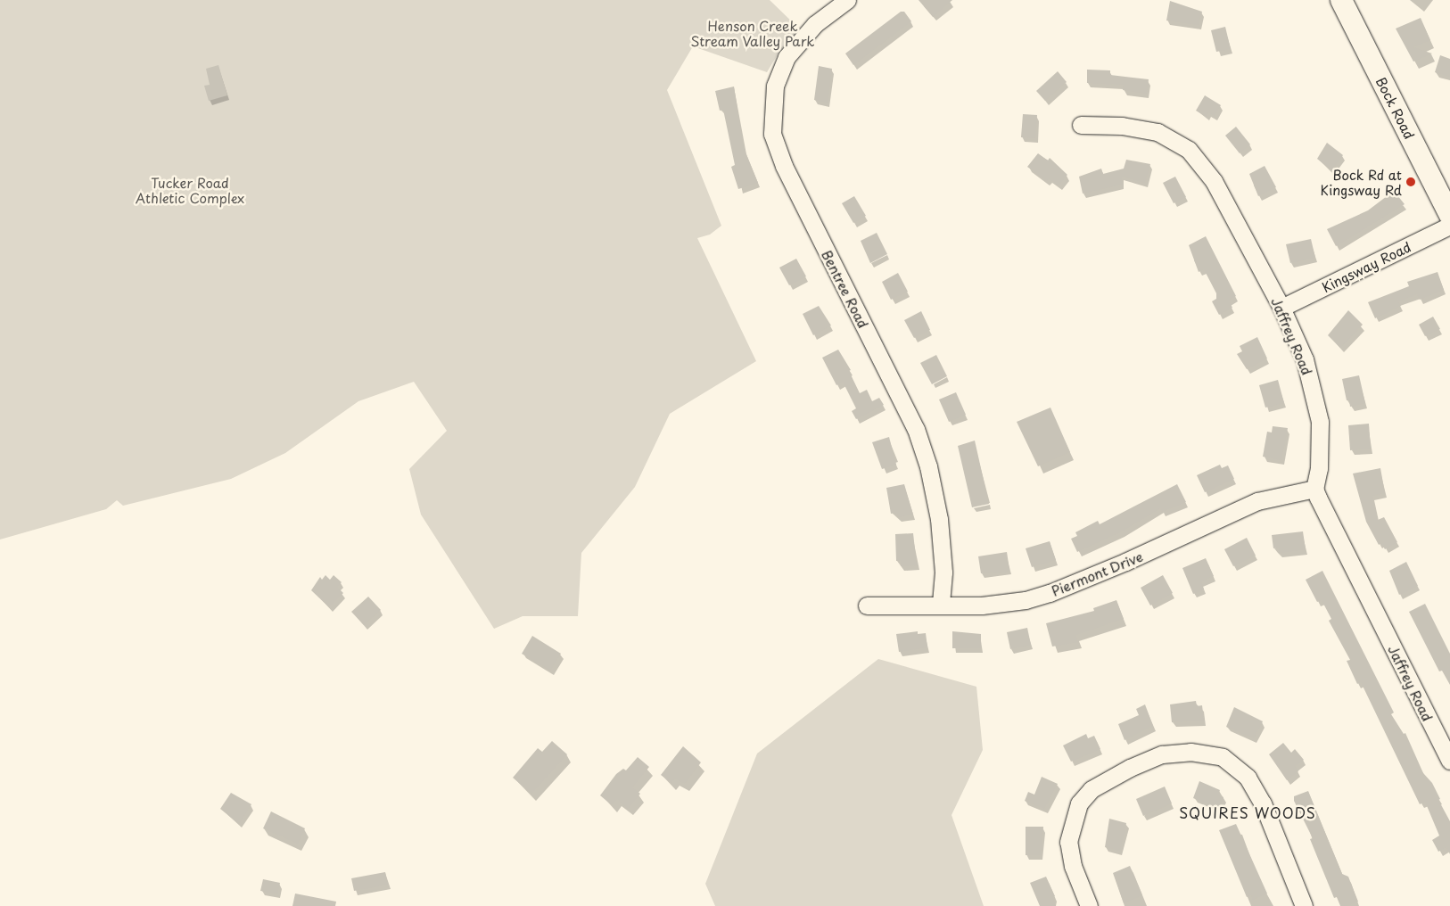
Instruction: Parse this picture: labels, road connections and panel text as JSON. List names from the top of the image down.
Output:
{
  "streets": {
    "main road": ["Bock Road"],
    "street": [
      "Kingsway Road",
      "Bentree Road",
      "Jaffrey Road",
      "Piermont Drive"
    ]
  },
  "crossings": [
    ["Kingsway Road", "Jaffrey Road"],
    ["Bentree Road", "Piermont Drive"],
    ["Jaffrey Road", "Piermont Drive"]
  ],
  "districts": ["SQUIRES WOODS"],
  "parks": ["Henson Creek Stream Valley Park", "Tucker Road Athletic Complex"],
  "places": ["Bock Rd at Kingsway Rd"]
}
